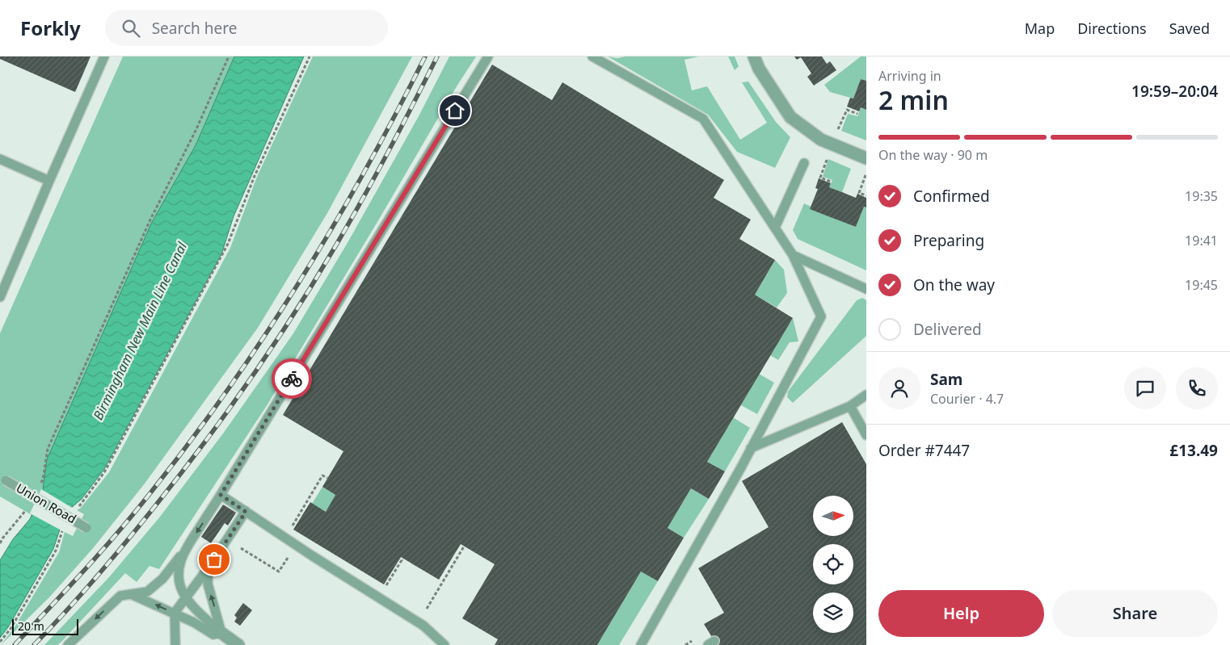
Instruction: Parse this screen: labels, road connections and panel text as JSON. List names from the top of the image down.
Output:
{
  "streets": {
    "lane": ["Union Road"]
  },
  "water": ["Birmingham New Main Line Canal"],
  "scale_bar": "20 m",
  "north": "right",
  "page": {
    "header": "Forkly",
    "search": "Search here",
    "nav": ["Map", "Directions", "Saved"],
    "heading": ["2 min", "Arriving in", "19:59–20:04"],
    "panel": [
      "Sam",
      "Courier · 4.7",
      "Order #7447",
      "£13.49"
    ],
    "bar": "On the way · 90 m",
    "list": [
      ["Confirmed", "19:35"],
      ["Preparing", "19:41"],
      ["On the way", "19:45"],
      "Delivered"
    ],
    "buttons": ["Help", "Share"],
    "scale": "20 m"
  }
}
